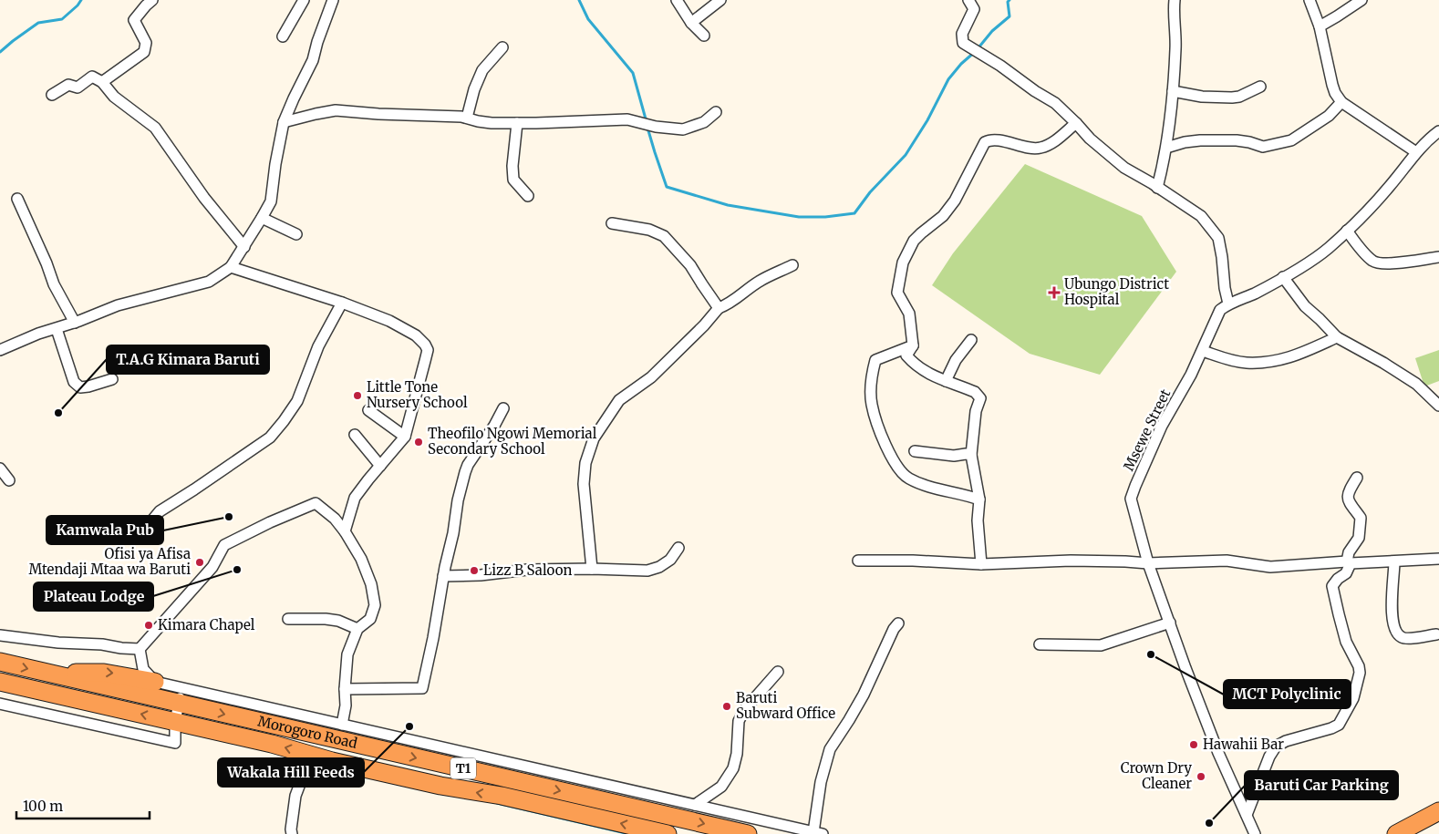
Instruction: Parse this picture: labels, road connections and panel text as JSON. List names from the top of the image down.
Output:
{
  "streets": {
    "highway": ["Morogoro Road", "T1"],
    "street": ["Msewe Street"]
  },
  "places": {
    "health": ["Ubungo District Hospital"],
    "other": [
      "Little Tone Nursery School",
      "T.A.G Kimara Baruti",
      "Theofilo Ngowi Memorial Secondary School",
      "Kamwala Pub",
      "Ofisi ya Afisa Mtendaji Mtaa wa Baruti",
      "Plateau Lodge",
      "Lizz B Saloon",
      "Kimara Chapel",
      "MCT Polyclinic",
      "Baruti Subward Office",
      "Wakala Hill Feeds",
      "Hawahii Bar",
      "Crown Dry Cleaner",
      "Baruti Car Parking"
    ]
  },
  "scale_bar": "100 m"
}
